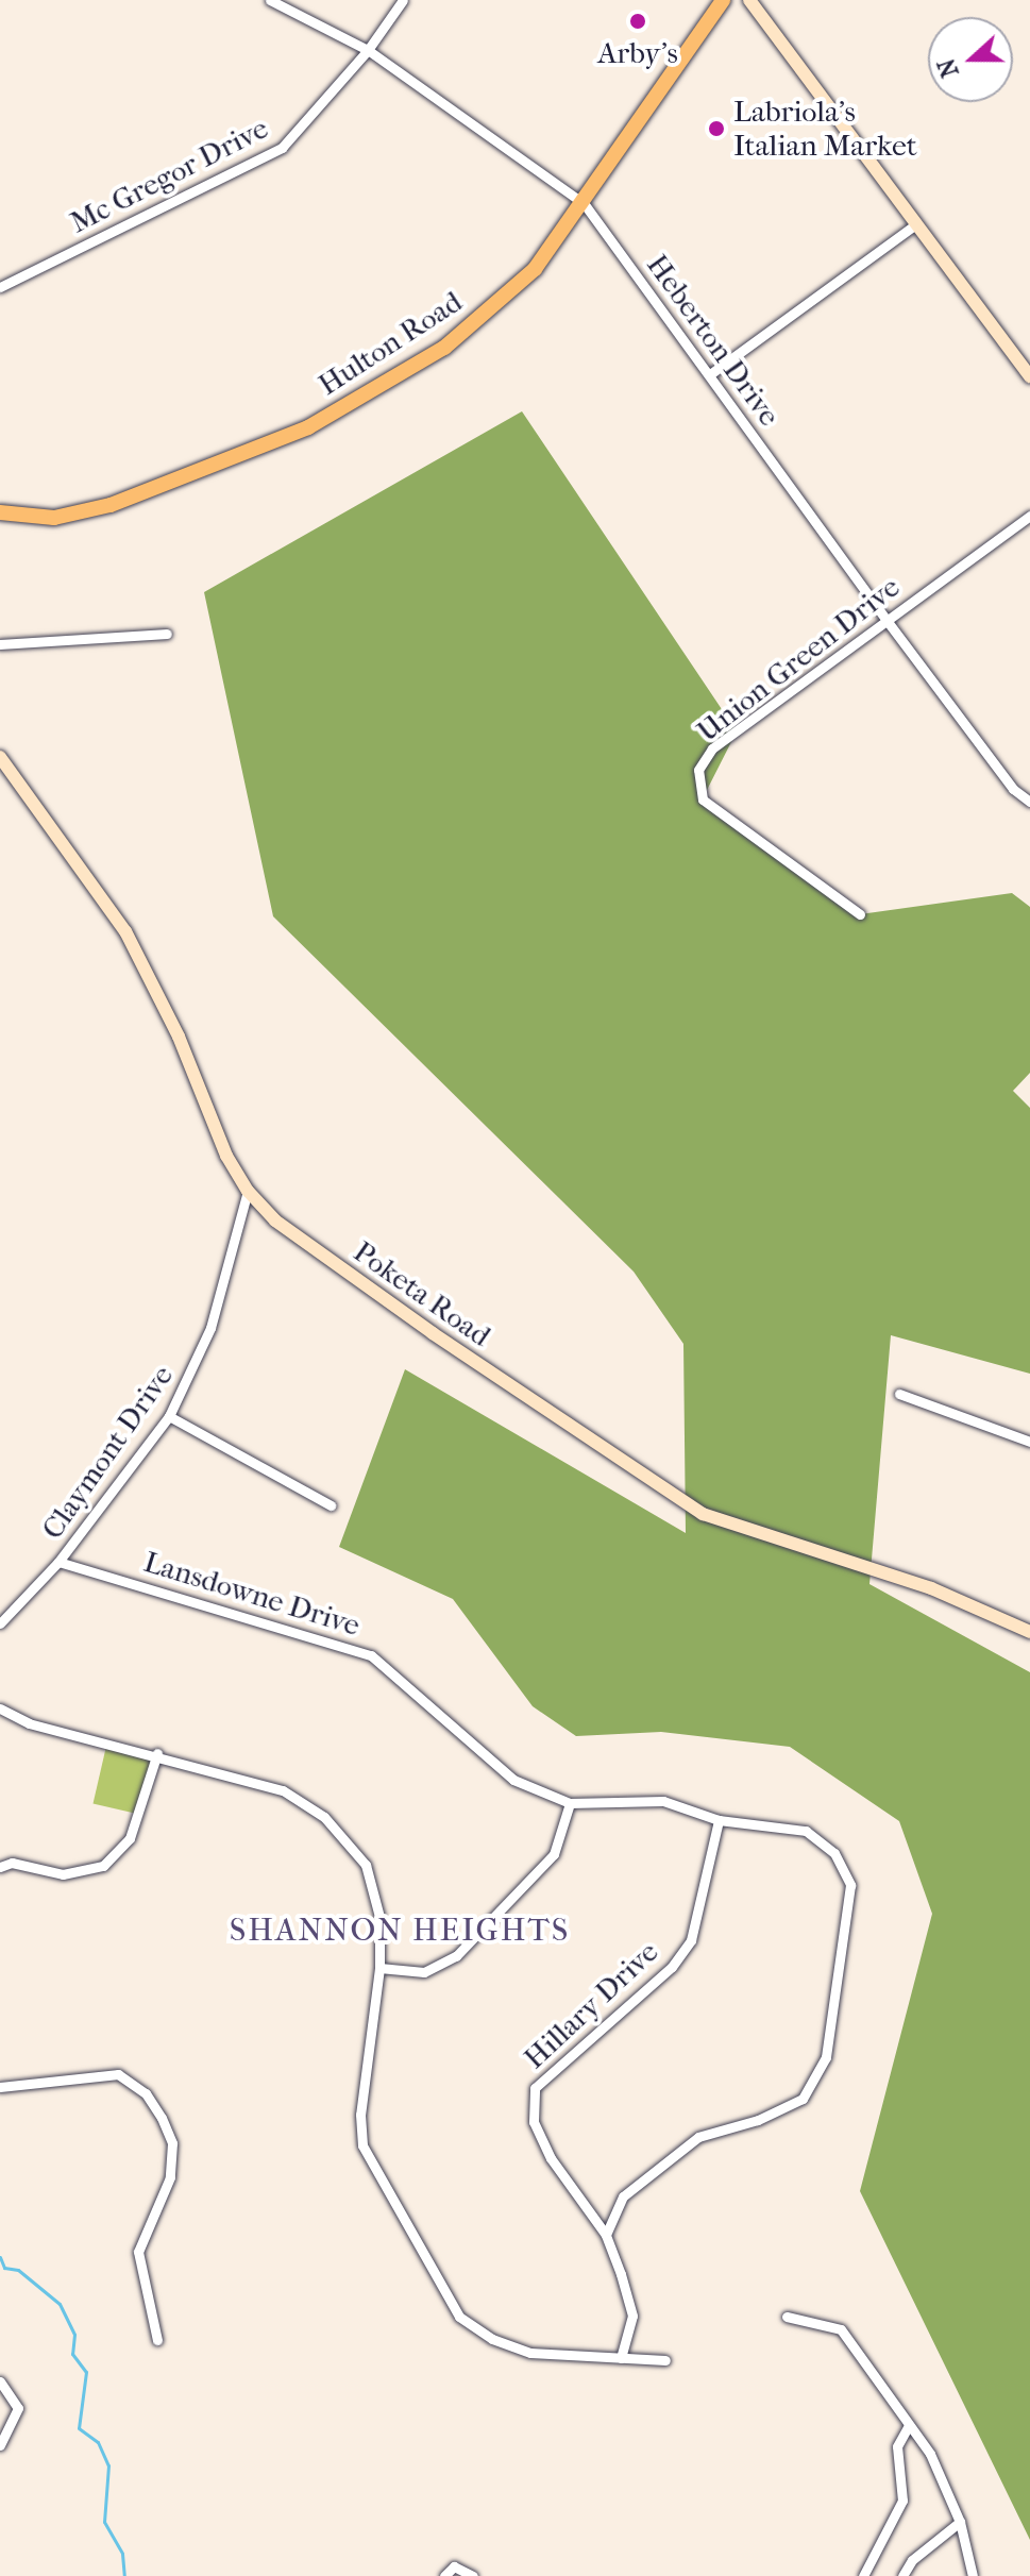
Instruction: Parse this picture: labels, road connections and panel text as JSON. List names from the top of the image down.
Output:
{
  "streets": {
    "main road": ["Hulton Road"],
    "street": [
      "Mc Gregor Drive",
      "Heberton Drive",
      "Union Green Drive",
      "Poketa Road",
      "Claymont Drive",
      "Lansdowne Drive",
      "Hillary Drive"
    ]
  },
  "crossings": [
    ["Mc Gregor Drive", "Heberton Drive"],
    ["Heberton Drive", "Hulton Road"],
    ["Heberton Drive", "Union Green Drive"],
    ["Poketa Road", "Claymont Drive"],
    ["Claymont Drive", "Lansdowne Drive"],
    ["Lansdowne Drive", "Hillary Drive"]
  ],
  "districts": ["SHANNON HEIGHTS"],
  "places": ["Arby's", "Labriola's Italian Market"],
  "north": "left"
}
